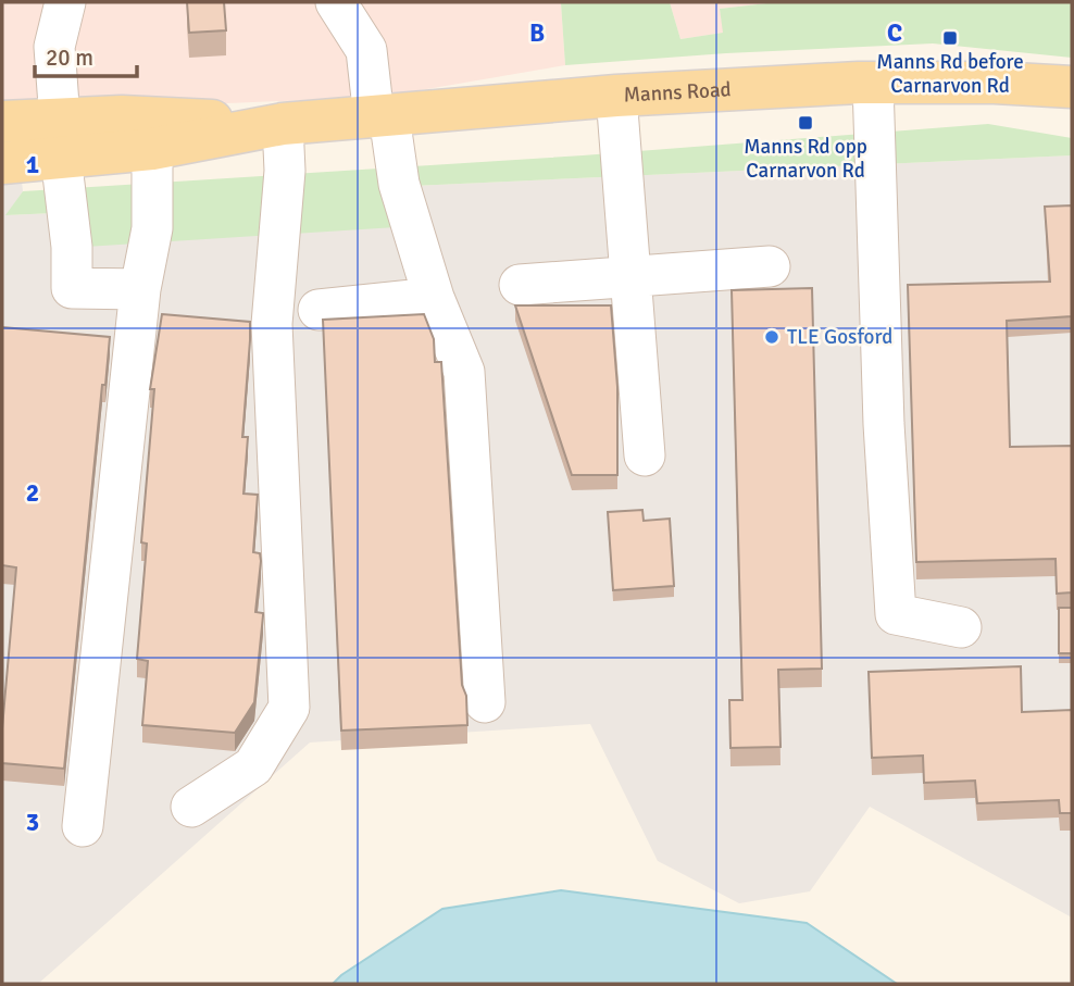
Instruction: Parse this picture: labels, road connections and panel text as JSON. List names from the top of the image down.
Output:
{
  "streets": {
    "main road": ["Manns Road"]
  },
  "places": {
    "transit": ["Manns Rd before Carnarvon Rd", "Manns Rd opp Carnarvon Rd"],
    "other": ["TLE Gosford"]
  },
  "scale_bar": "20 m",
  "grid": {
    "columns": ["B", "C"],
    "rows": ["1", "2", "3"]
  }
}
